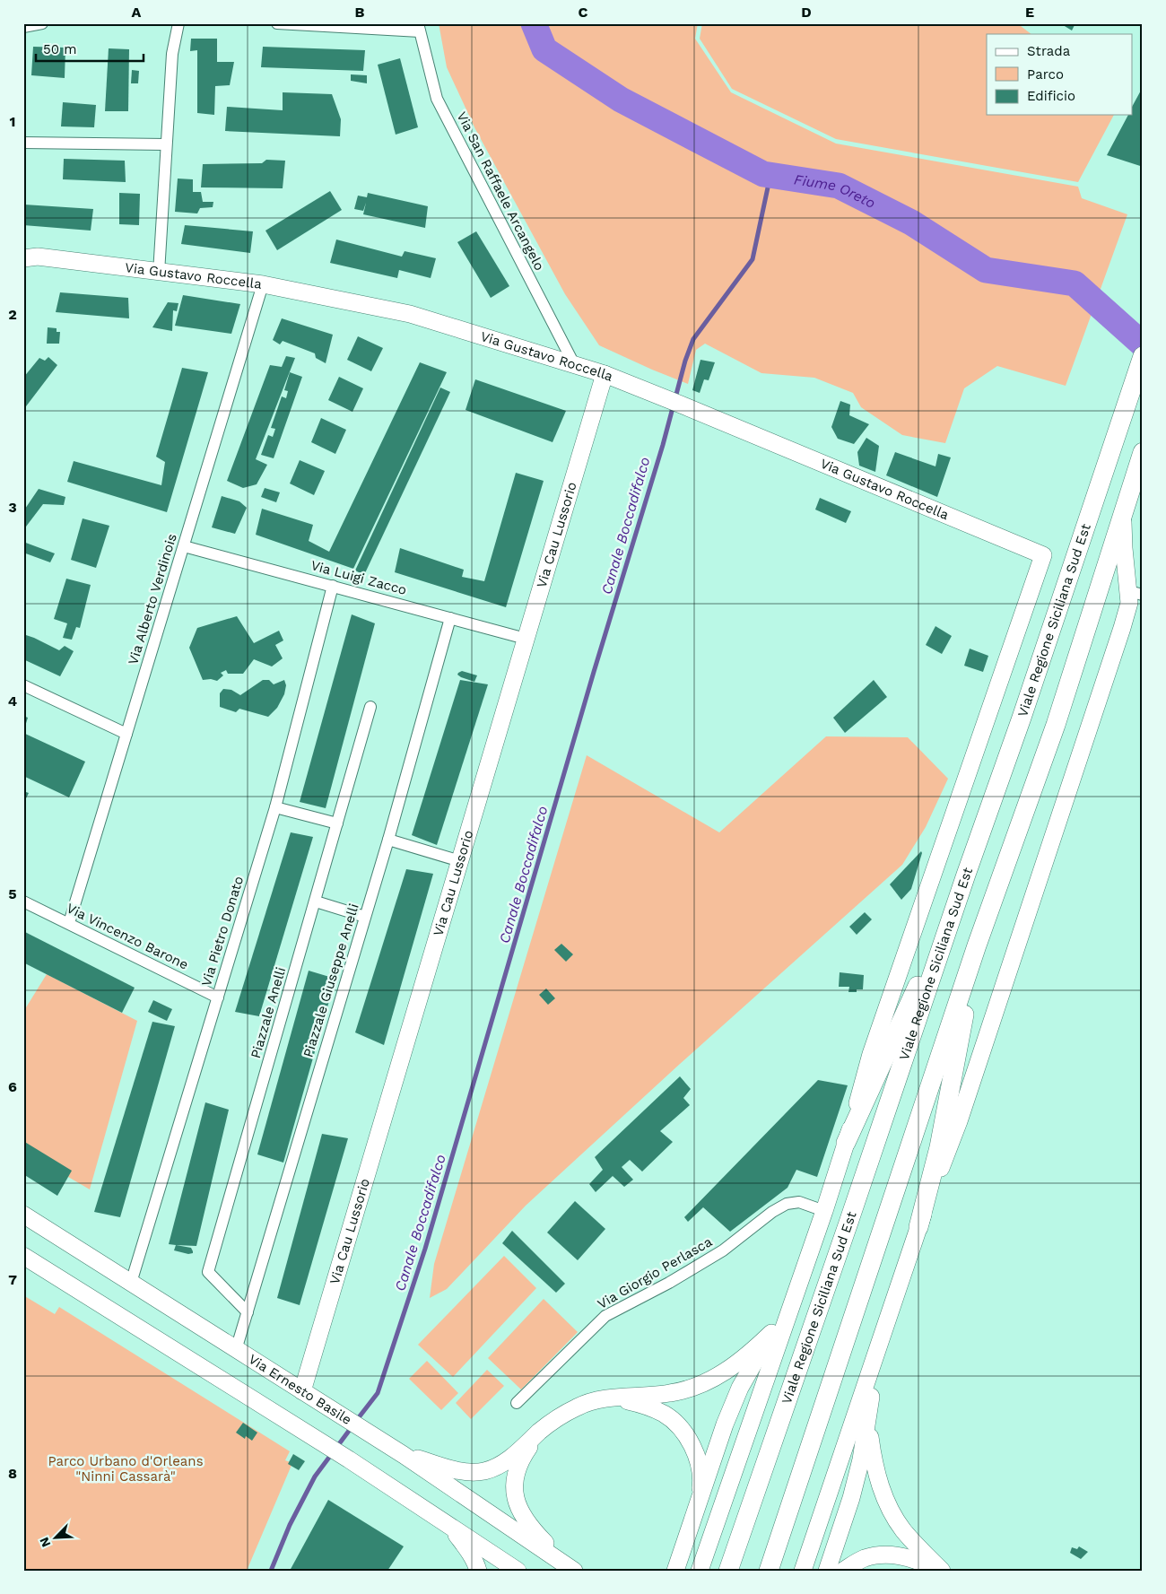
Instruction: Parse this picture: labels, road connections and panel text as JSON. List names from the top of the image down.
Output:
{
  "streets": {
    "main road": ["Viale Regione Siciliana Sud Est"],
    "street": [
      "Via San Raffaele Arcangelo",
      "Via Gustavo Roccella",
      "Via Cau Lussorio",
      "Via Luigi Zacco",
      "Via Alberto Verdinois",
      "Via Pietro Donato",
      "Via Vincenzo Barone",
      "Piazzale Giuseppe Anelli",
      "Piazzale Anelli",
      "Via Giorgio Perlasca",
      "Via Ernesto Basile"
    ]
  },
  "crossings": [
    ["Via San Raffaele Arcangelo", "Via Gustavo Roccella"],
    ["Via Gustavo Roccella", "Via Cau Lussorio"],
    ["Via Gustavo Roccella", "Via Alberto Verdinois"],
    ["Via Gustavo Roccella", "Viale Regione Siciliana Sud Est"],
    ["Via Cau Lussorio", "Via Luigi Zacco"],
    ["Via Cau Lussorio", "Via Ernesto Basile"],
    ["Via Luigi Zacco", "Via Alberto Verdinois"],
    ["Via Luigi Zacco", "Via Pietro Donato"],
    ["Via Luigi Zacco", "Piazzale Giuseppe Anelli"],
    ["Via Alberto Verdinois", "Via Vincenzo Barone"],
    ["Viale Regione Siciliana Sud Est", "Via Giorgio Perlasca"],
    ["Via Pietro Donato", "Via Vincenzo Barone"],
    ["Via Pietro Donato", "Via Ernesto Basile"],
    ["Piazzale Giuseppe Anelli", "Piazzale Anelli"],
    ["Piazzale Giuseppe Anelli", "Via Ernesto Basile"]
  ],
  "water": ["Fiume Oreto", "Canale Boccadifalco"],
  "parks": ["Parco Urbano d'Orleans \"Ninni Cassarà\""],
  "legend": ["Strada", "Parco", "Edificio"],
  "scale_bar": "50 m",
  "north": "bottom left",
  "grid": {
    "columns": [
      "A",
      "B",
      "C",
      "D",
      "E"
    ],
    "rows": [
      "1",
      "2",
      "3",
      "4",
      "5",
      "6",
      "7",
      "8"
    ]
  }
}
